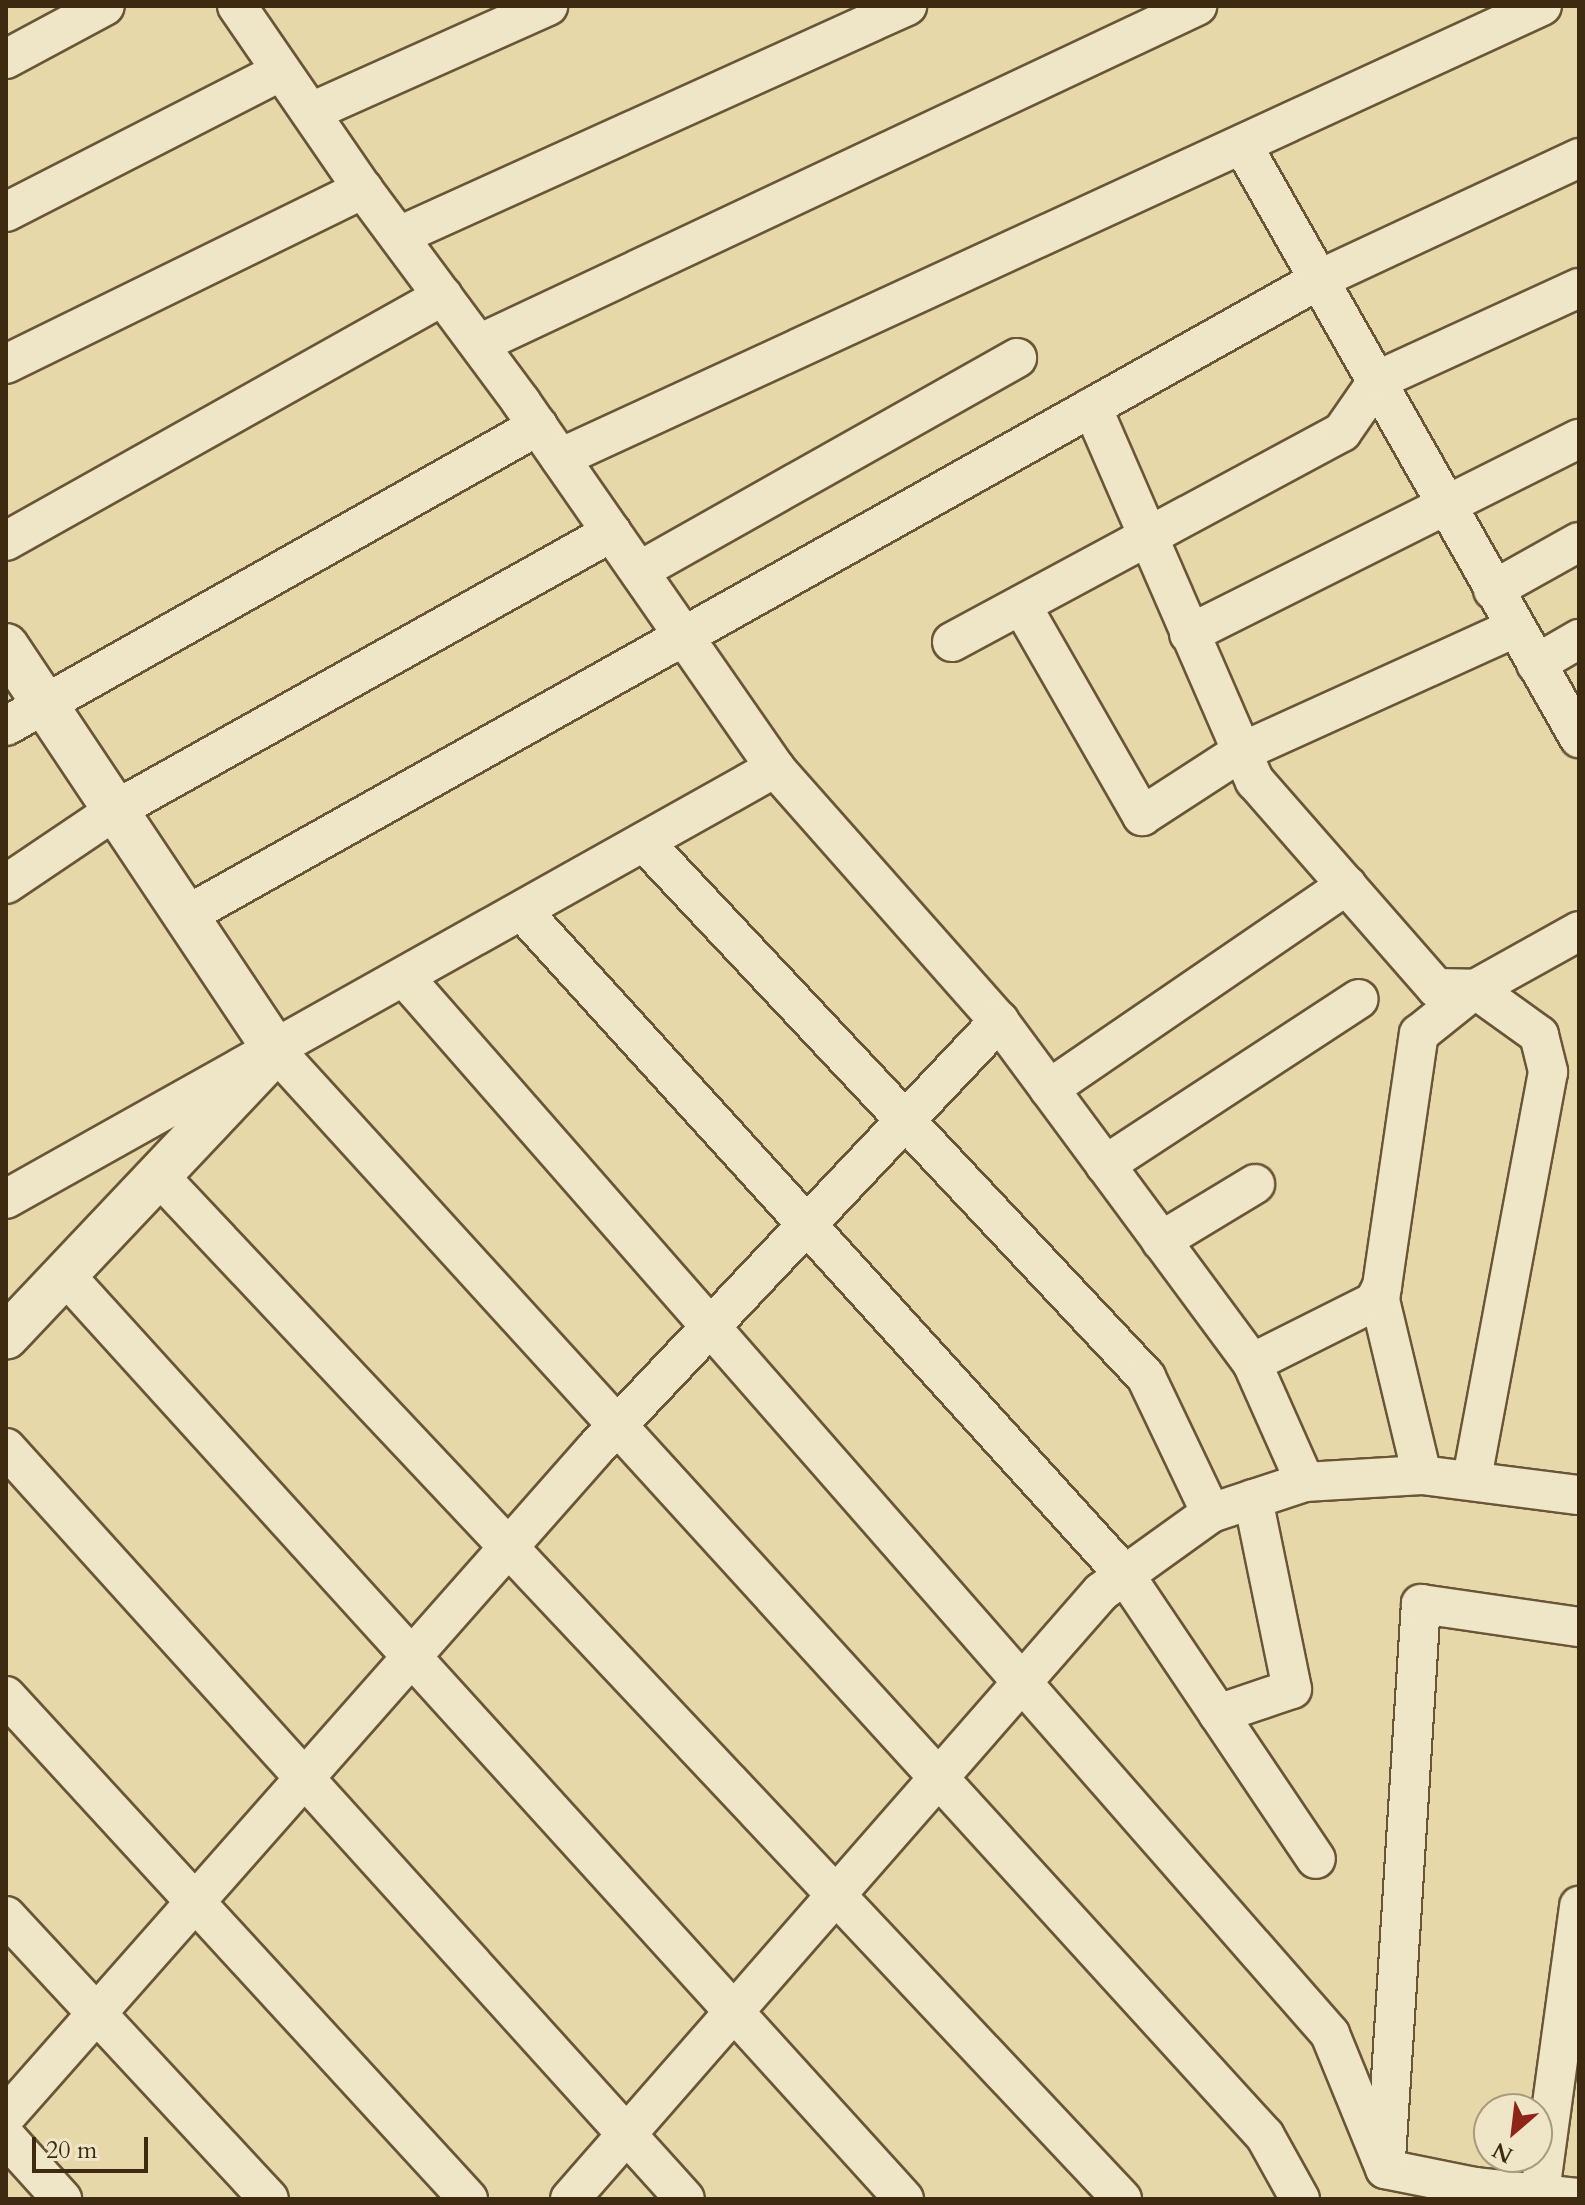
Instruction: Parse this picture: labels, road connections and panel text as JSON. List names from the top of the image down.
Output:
{
  "scale_bar": "20 m",
  "north": "bottom left"
}
